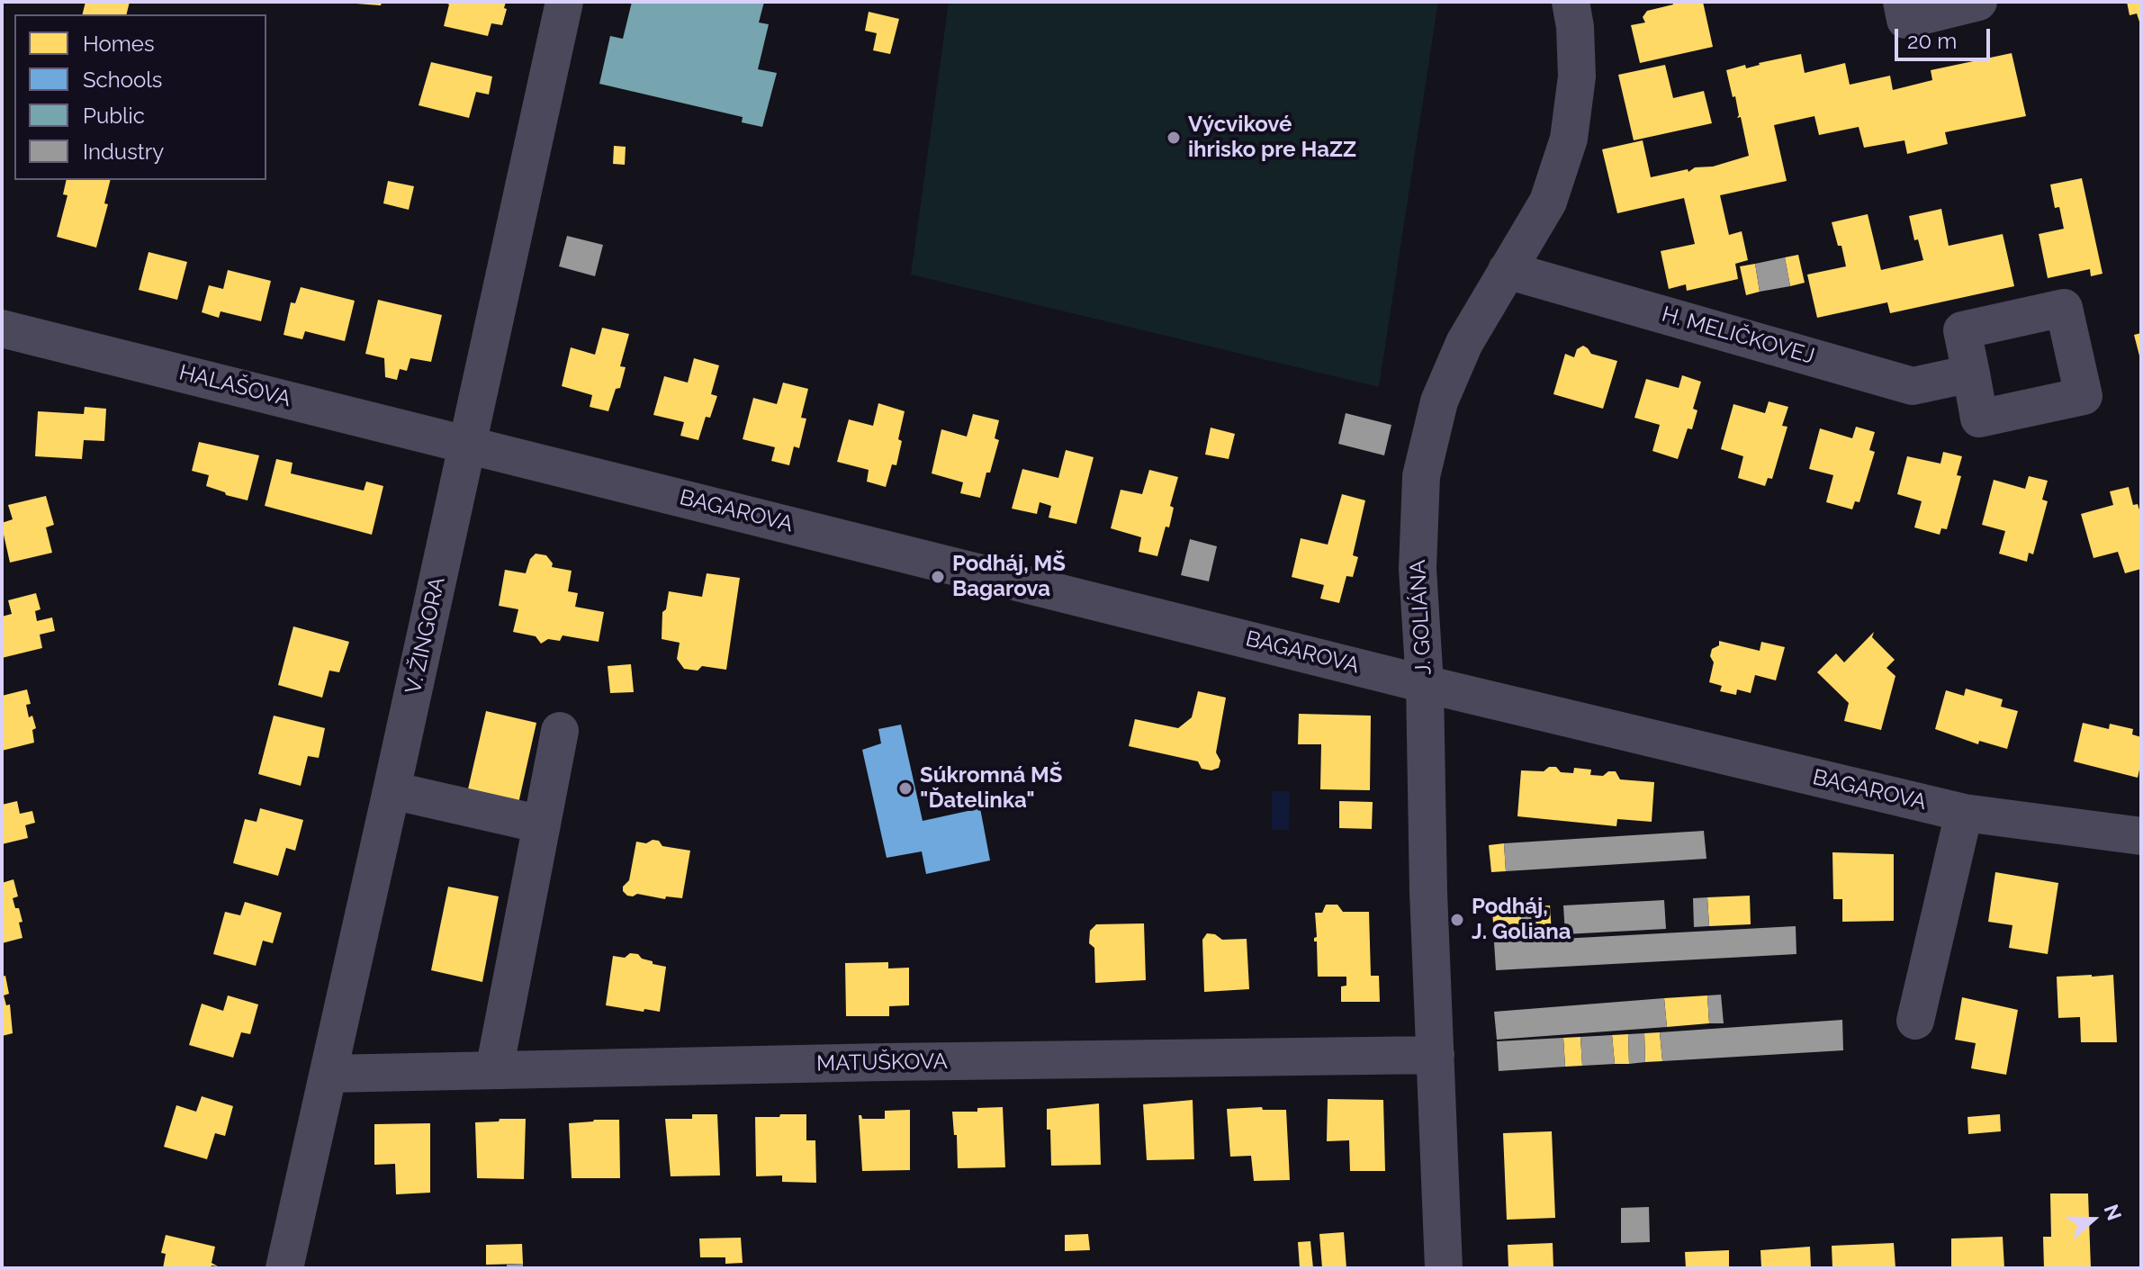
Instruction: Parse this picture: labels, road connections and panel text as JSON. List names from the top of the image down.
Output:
{
  "streets": {
    "street": [
      "H. MELIČKOVEJ",
      "HALAŠOVA",
      "BAGAROVA",
      "J. GOLIÁNA",
      "V. ŽINGORA",
      "MATUŠKOVA"
    ]
  },
  "crossings": [
    ["H. MELIČKOVEJ", "J. GOLIÁNA"],
    ["HALAŠOVA", "BAGAROVA"],
    ["HALAŠOVA", "V. ŽINGORA"],
    ["BAGAROVA", "J. GOLIÁNA"],
    ["BAGAROVA", "V. ŽINGORA"],
    ["J. GOLIÁNA", "MATUŠKOVA"],
    ["V. ŽINGORA", "MATUŠKOVA"]
  ],
  "places": [
    "Výcvikové ihrisko pre HaZZ",
    "Podháj, MŠ Bagarova",
    "Súkromná MŠ \"Ďatelinka\"",
    "Podháj, J. Goliana"
  ],
  "legend": [
    "Homes",
    "Schools",
    "Public",
    "Industry"
  ],
  "scale_bar": "20 m",
  "north": "right"
}
